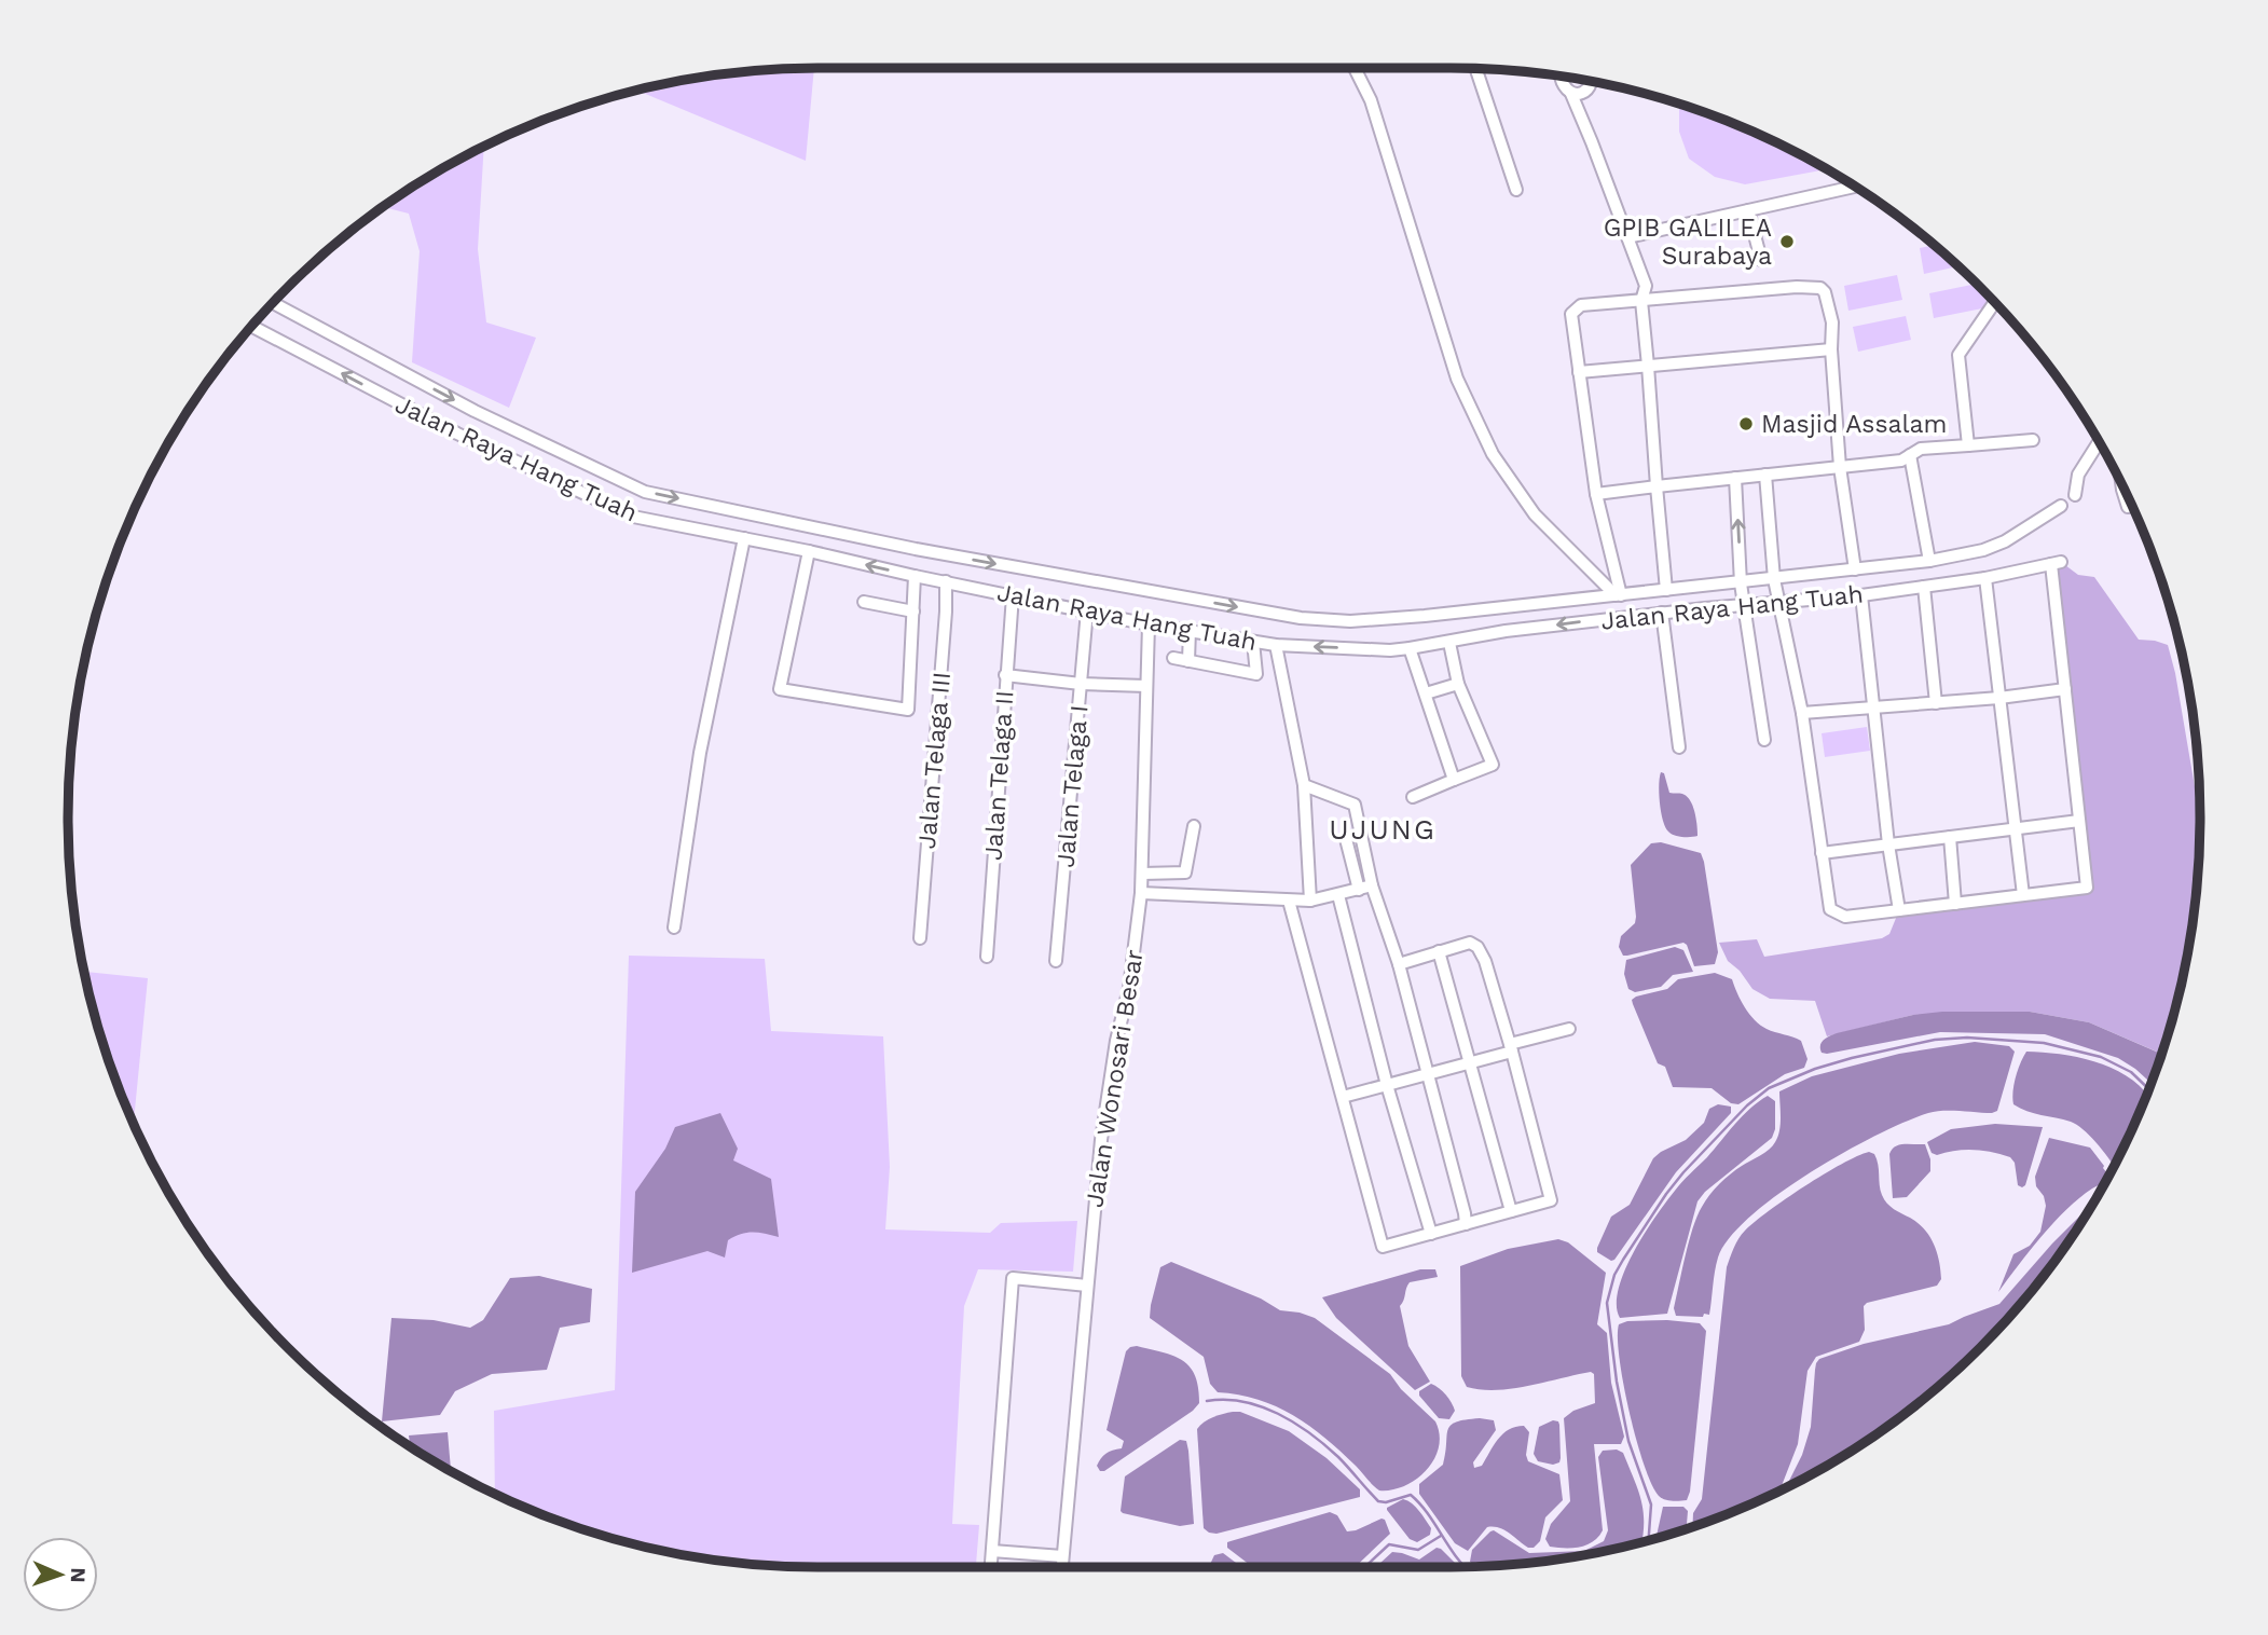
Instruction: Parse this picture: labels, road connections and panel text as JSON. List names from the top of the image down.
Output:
{
  "streets": {
    "street": [
      "Jalan Raya Hang Tuah",
      "Jalan Telaga III",
      "Jalan Telaga II",
      "Jalan Telaga I",
      "Jalan Wonosari Besar"
    ]
  },
  "crossings": [
    ["Jalan Raya Hang Tuah", "Jalan Telaga III"],
    ["Jalan Raya Hang Tuah", "Jalan Telaga II"],
    ["Jalan Raya Hang Tuah", "Jalan Telaga I"],
    ["Jalan Raya Hang Tuah", "Jalan Wonosari Besar"]
  ],
  "districts": ["UJUNG"],
  "places": ["GPIB GALILEA Surabaya", "Masjid Assalam"],
  "north": "right"
}
